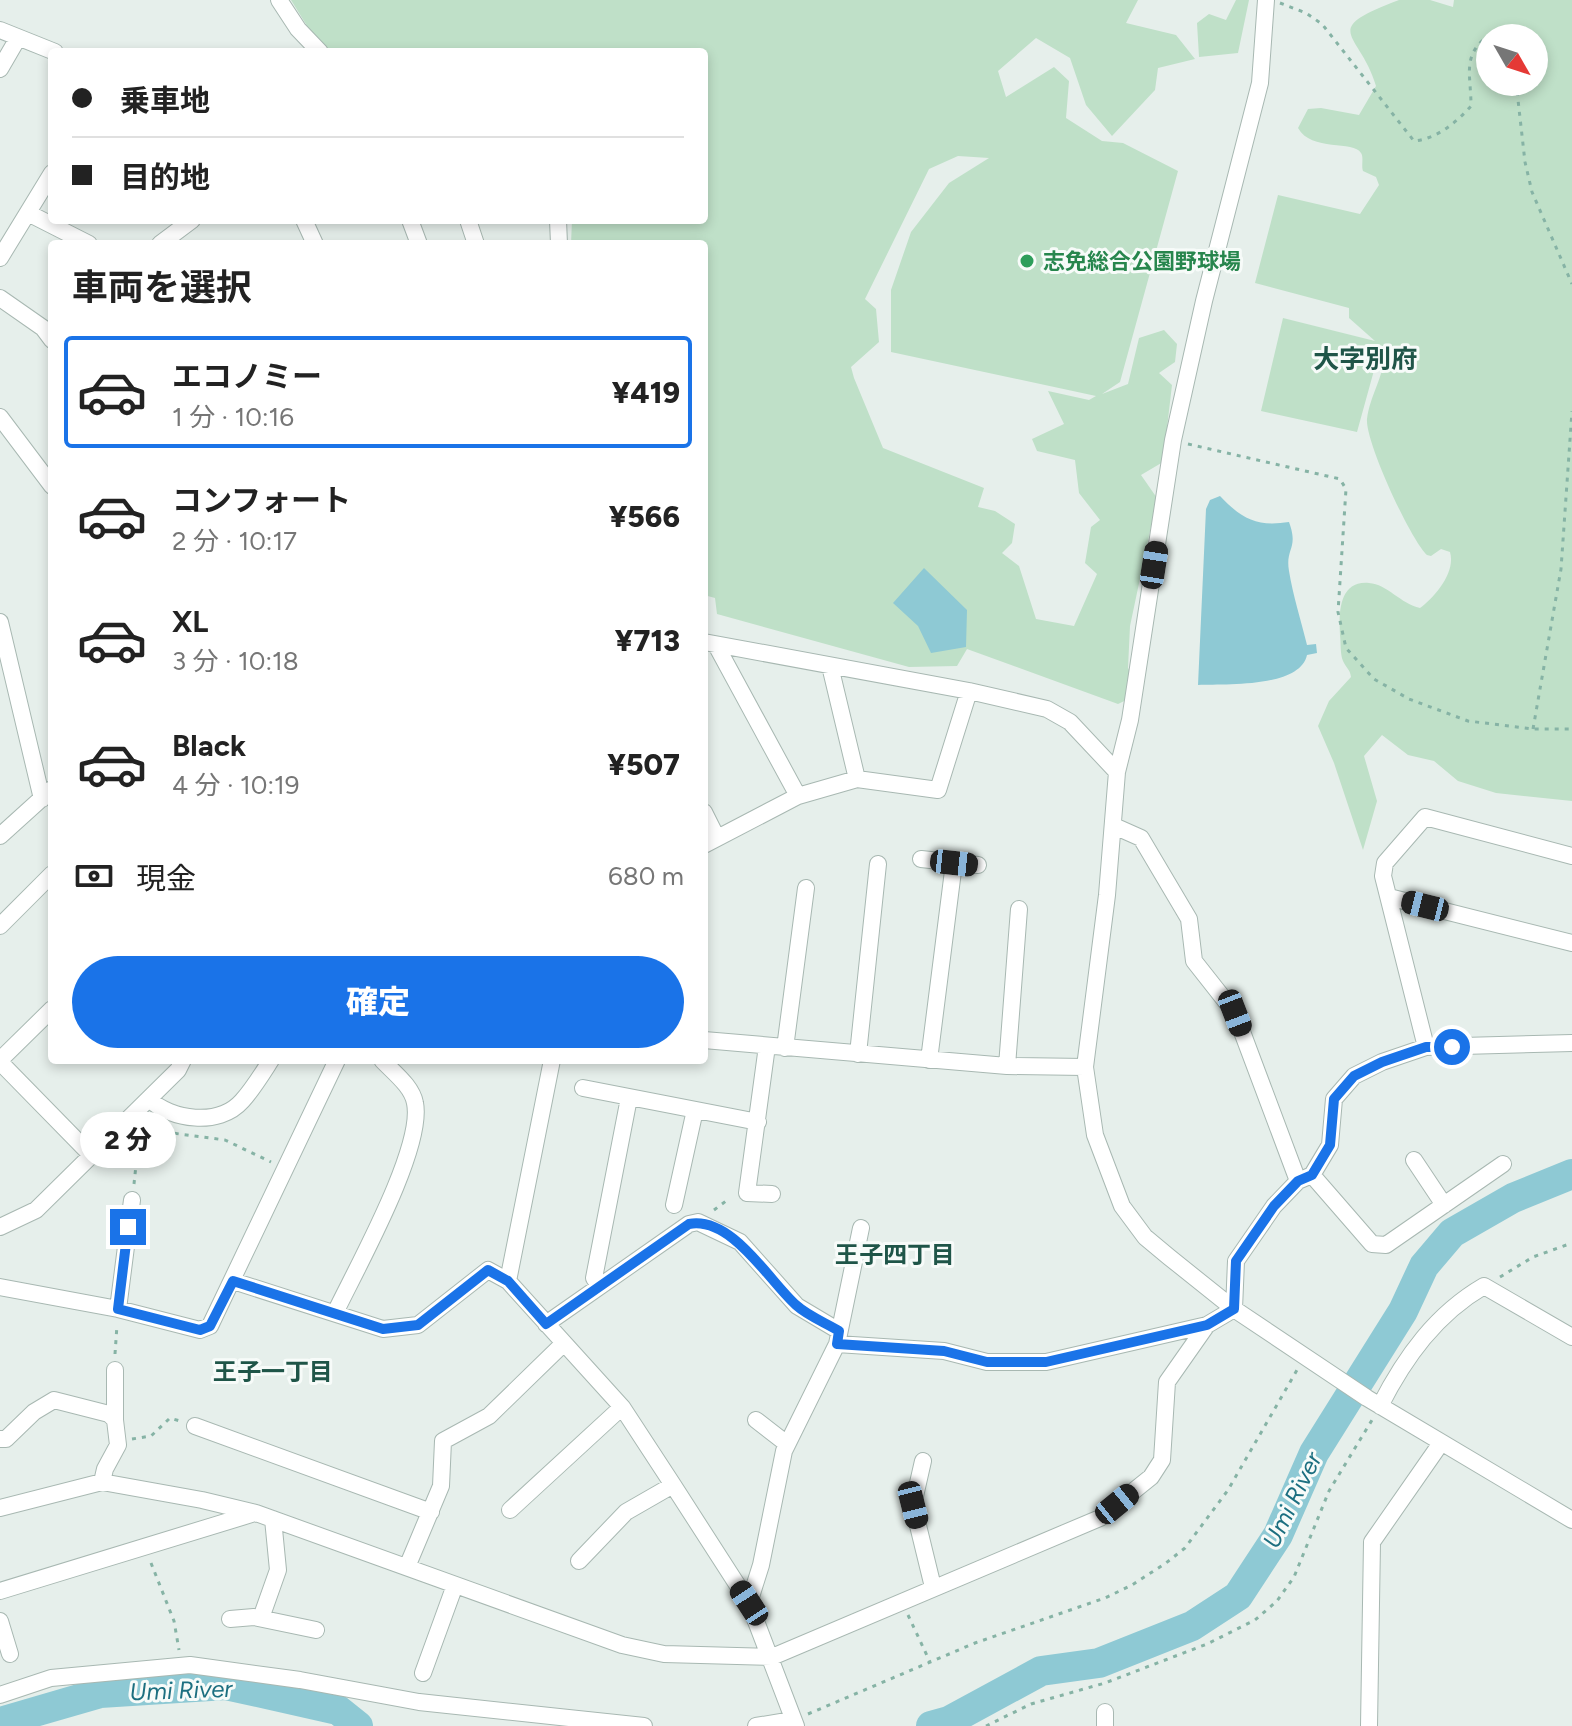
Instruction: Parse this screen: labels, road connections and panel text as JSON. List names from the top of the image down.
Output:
{
  "districts": ["大字別府", "王子四丁目", "王子一丁目"],
  "water": ["Umi River"],
  "places": ["志免総合公園野球場"],
  "north": "bottom right",
  "page": {
    "banner": ["乗車地", "目的地"],
    "heading": "車両を選択",
    "list": [
      {
        "name": "エコノミー",
        "note": "1 分 · 10:16",
        "value": "¥419"
      },
      {
        "name": "コンフォート",
        "note": "2 分 · 10:17",
        "value": "¥566"
      },
      {
        "name": "XL",
        "note": "3 分 · 10:18",
        "value": "¥713"
      },
      {
        "name": "Black",
        "note": "4 分 · 10:19",
        "value": "¥507"
      }
    ],
    "pay": ["現金", "680 m"],
    "buttons": "確定",
    "bubble": "2 分"
  }
}
